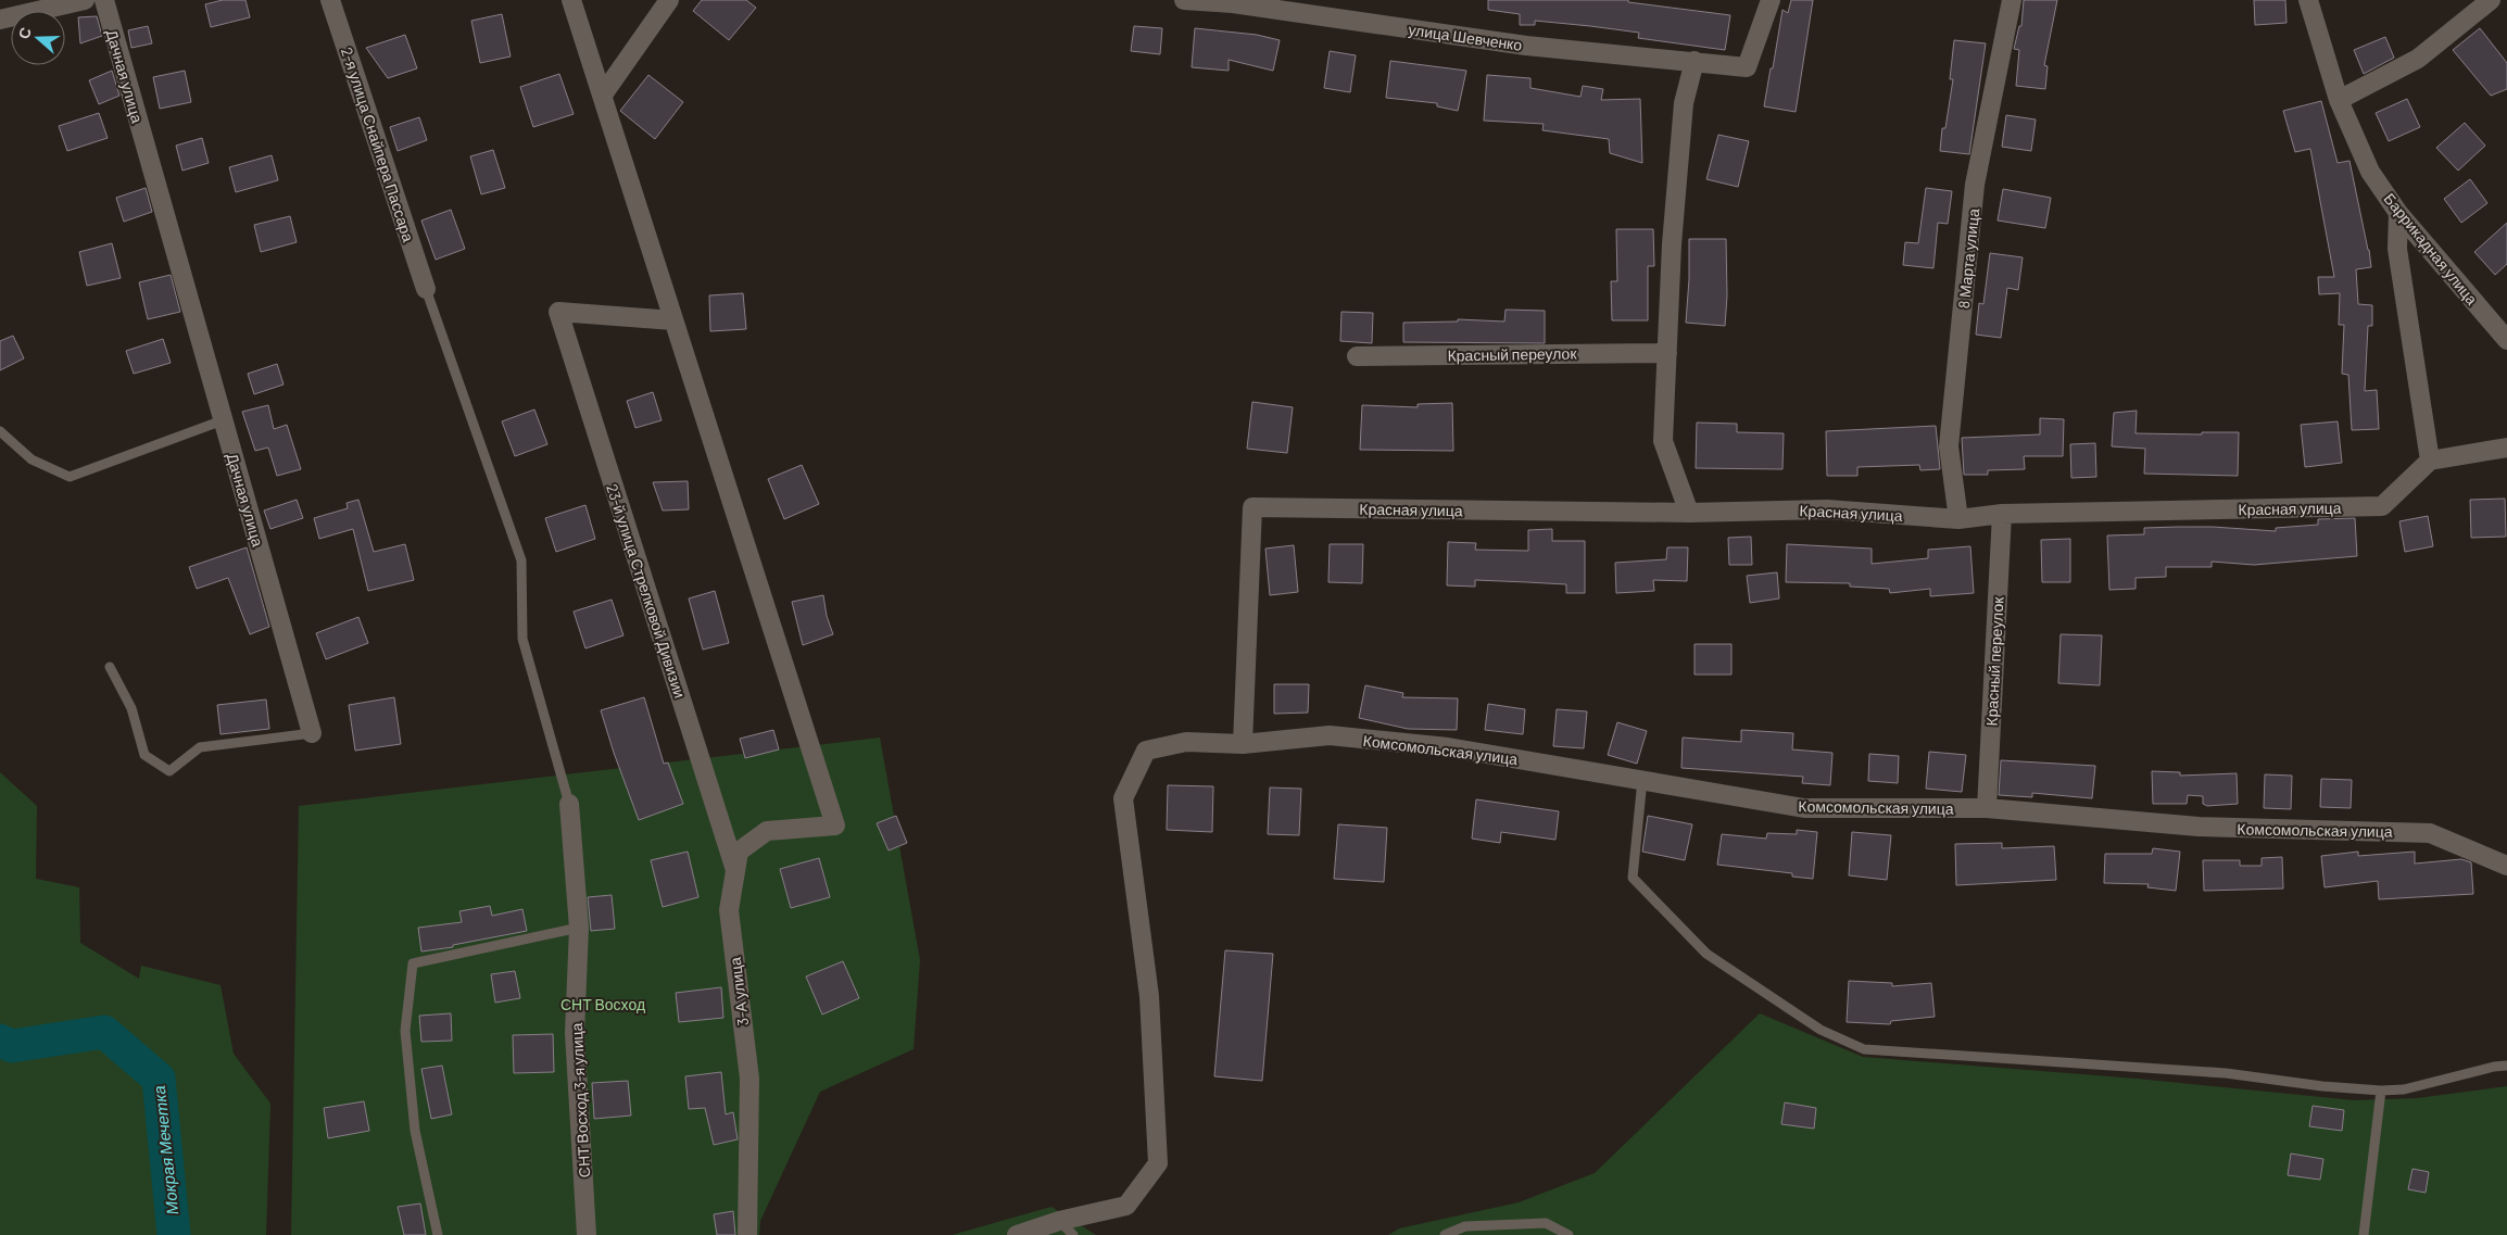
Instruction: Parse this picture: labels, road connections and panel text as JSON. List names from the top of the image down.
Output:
{
  "streets": {
    "street": [
      "улица Шевченко",
      "Дачная улица",
      "2-я улица Снайпера Пассара",
      "Баррикадная улица",
      "8 Марта улица",
      "Красный переулок",
      "Красная улица",
      "23-й улица Стрелковой Дивизии",
      "Комсомольская улица",
      "3-А улица",
      "СНТ Восход 3-я улица"
    ]
  },
  "crossings": [
    ["8 Марта улица", "Красная улица"],
    ["Красный переулок", "Красная улица"],
    ["Красный переулок", "Комсомольская улица"],
    ["Красная улица", "Комсомольская улица"],
    ["23-й улица Стрелковой Дивизии", "3-А улица"]
  ],
  "water": ["Мокрая Мечетка"],
  "parks": ["СНТ Восход"],
  "north": "left"
}
